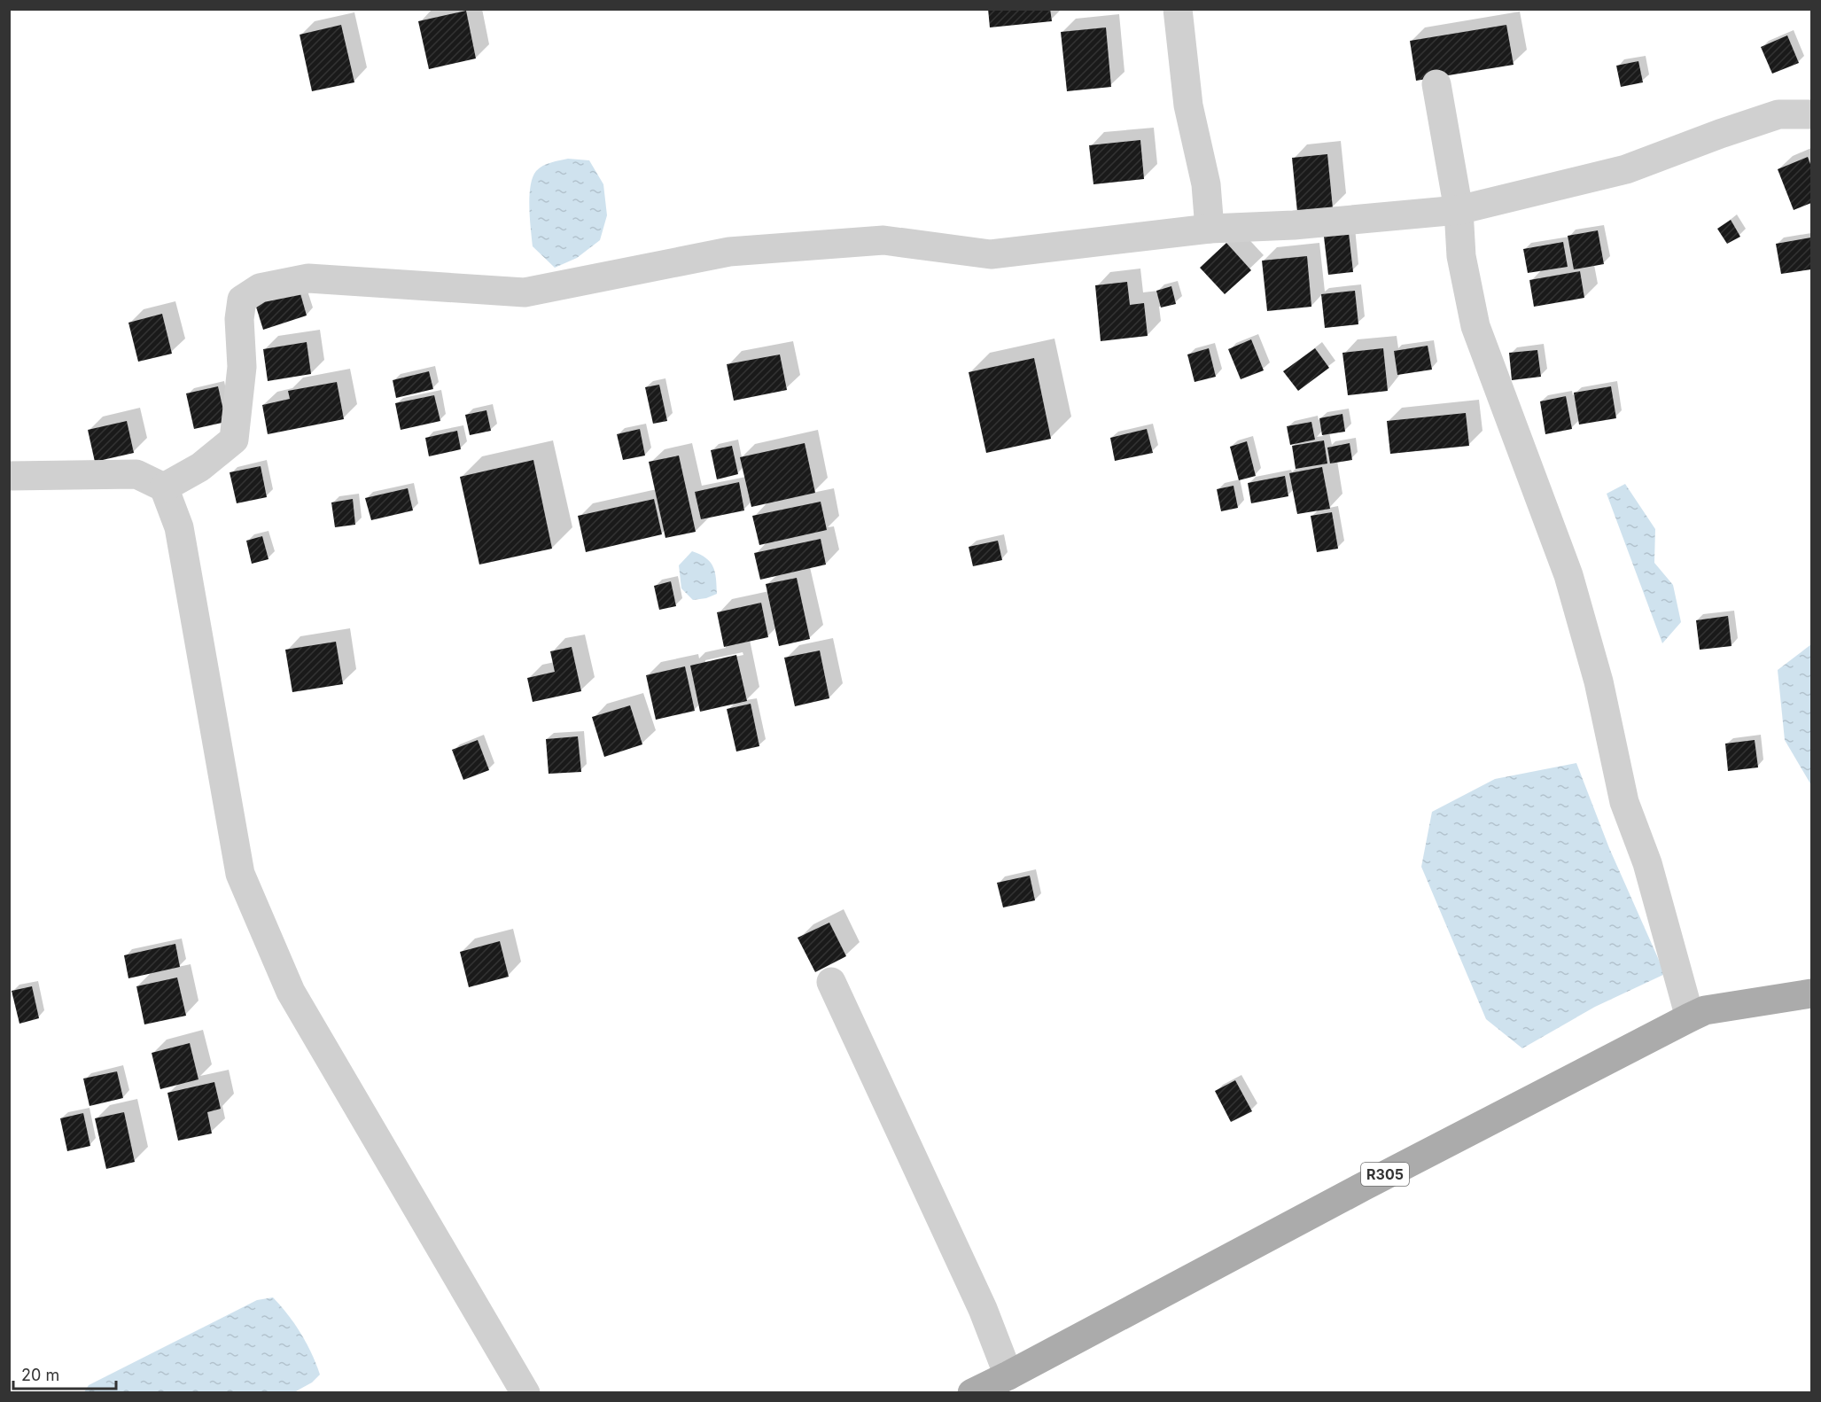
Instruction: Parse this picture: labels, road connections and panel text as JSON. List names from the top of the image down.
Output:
{
  "streets": {
    "main road": ["R305"]
  },
  "scale_bar": "20 m"
}
